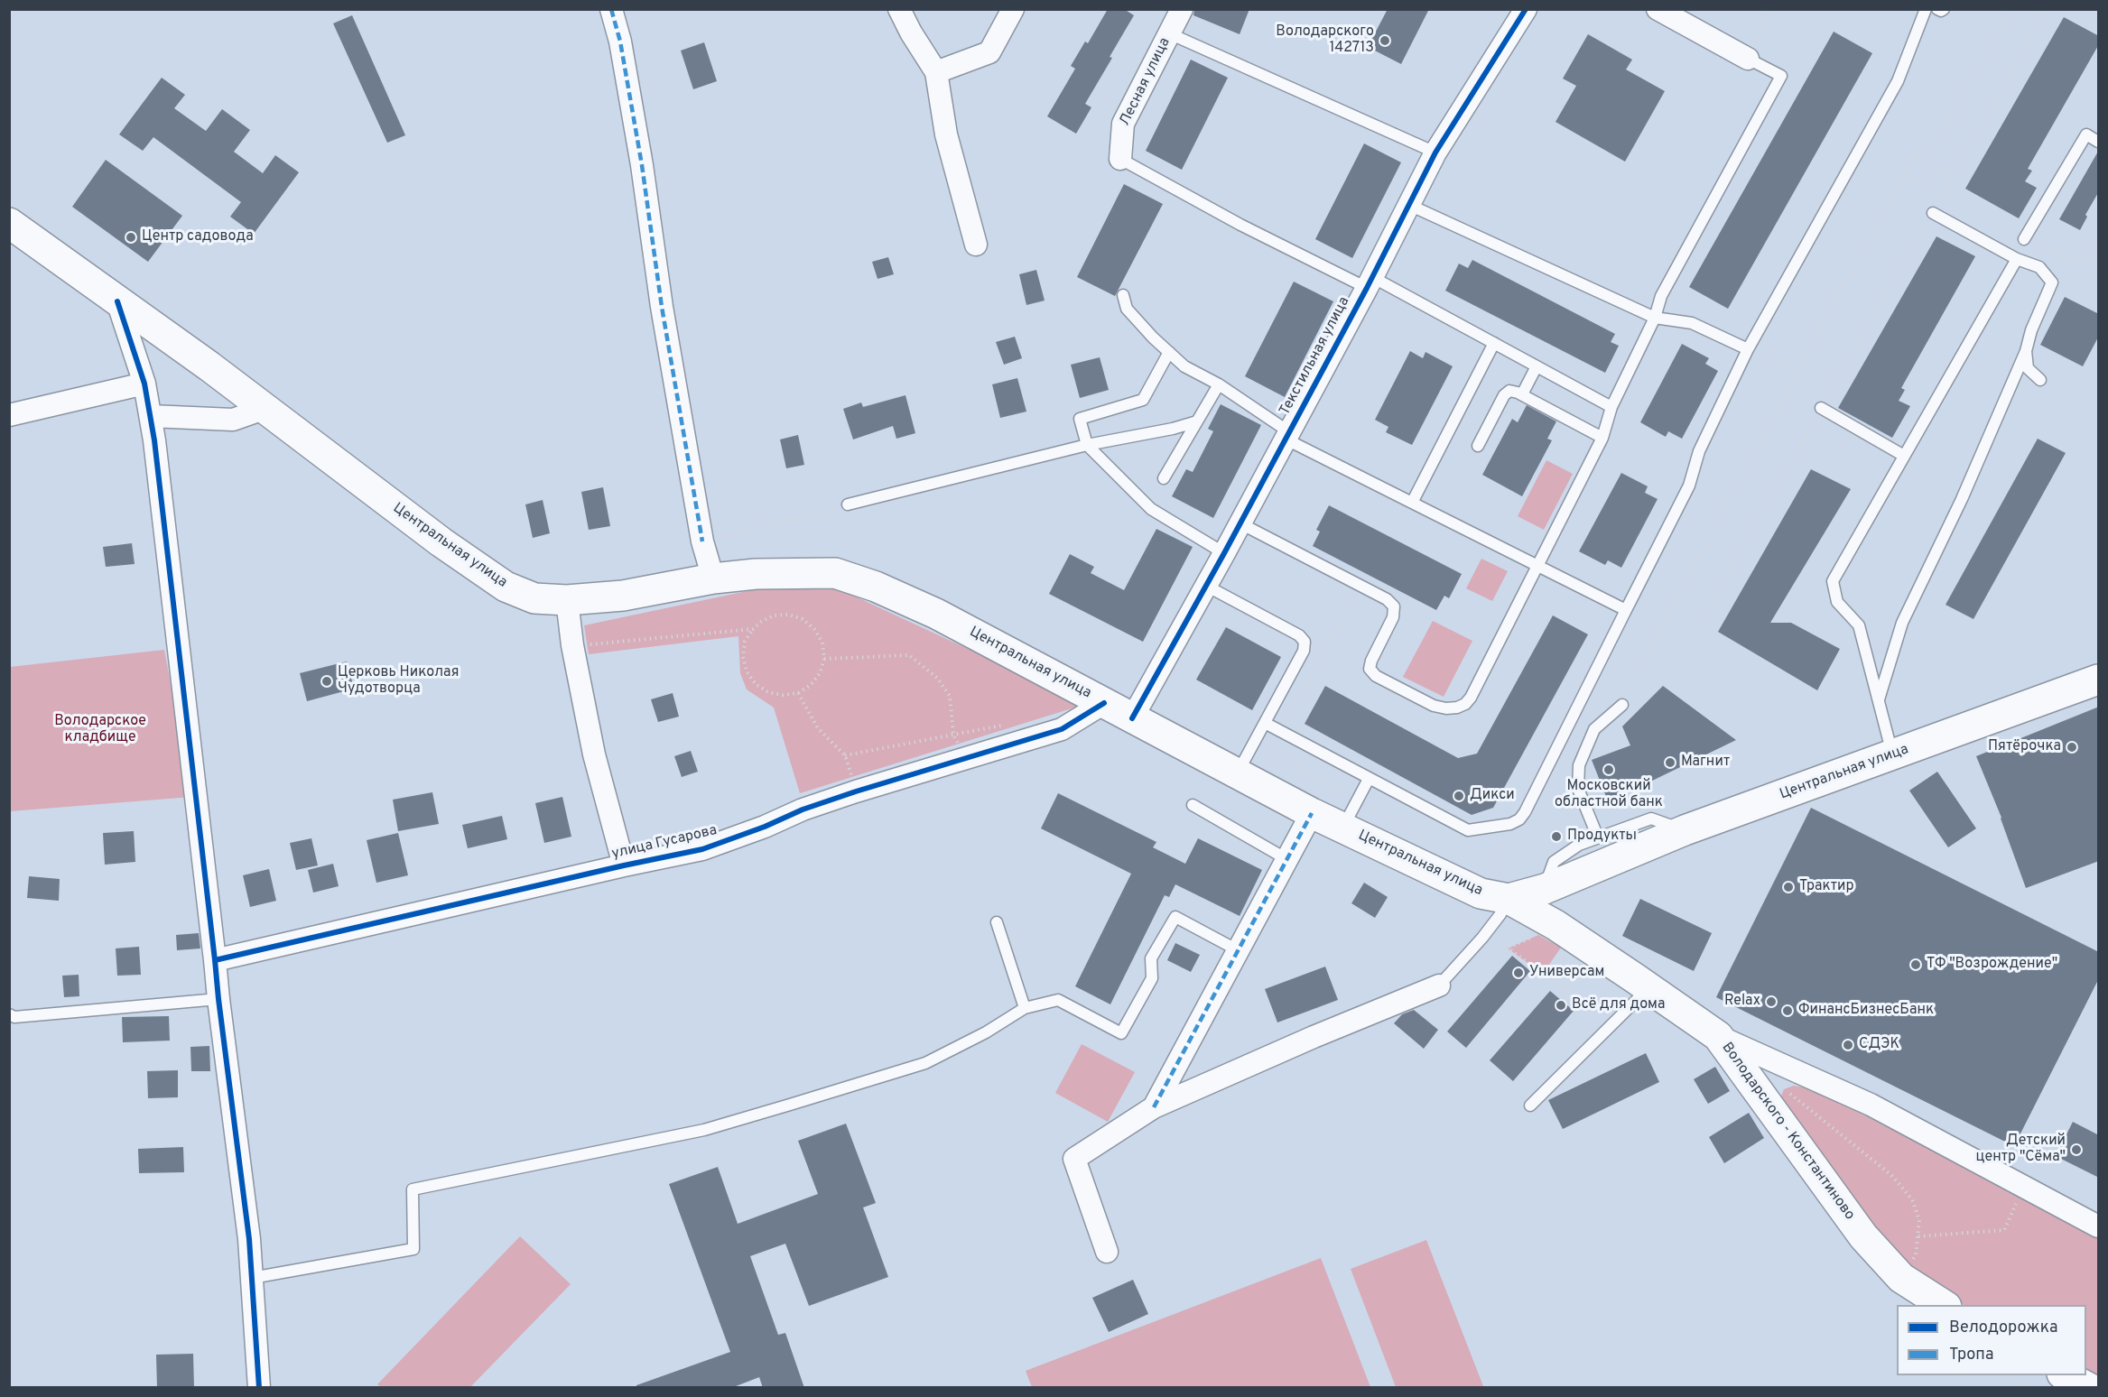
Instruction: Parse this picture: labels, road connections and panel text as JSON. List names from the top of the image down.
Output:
{
  "streets": {
    "main road": ["Центральная улица", "Володарского - Константиново"],
    "street": ["Лесная улица", "Текстильная улица", "улица Гусарова"]
  },
  "crossings": [
    ["Текстильная улица", "Центральная улица"],
    ["Центральная улица", "улица Гусарова"],
    ["Центральная улица", "Володарского - Константиново"]
  ],
  "parks": ["Володарское кладбище"],
  "places": [
    "Володарского 142713",
    "Центр садовода",
    "Церковь Николая Чудотворца",
    "Пятёрочка",
    "Магнит",
    "Московский областной банк",
    "Дикси",
    "Продукты",
    "Трактир",
    "ТФ \"Возрождение\"",
    "Универсам",
    "Relax",
    "Всё для дома",
    "ФинансБизнесБанк",
    "СДЭК",
    "Детский центр \"Сёма\""
  ],
  "legend": ["Велодорожка", "Тропа"]
}
